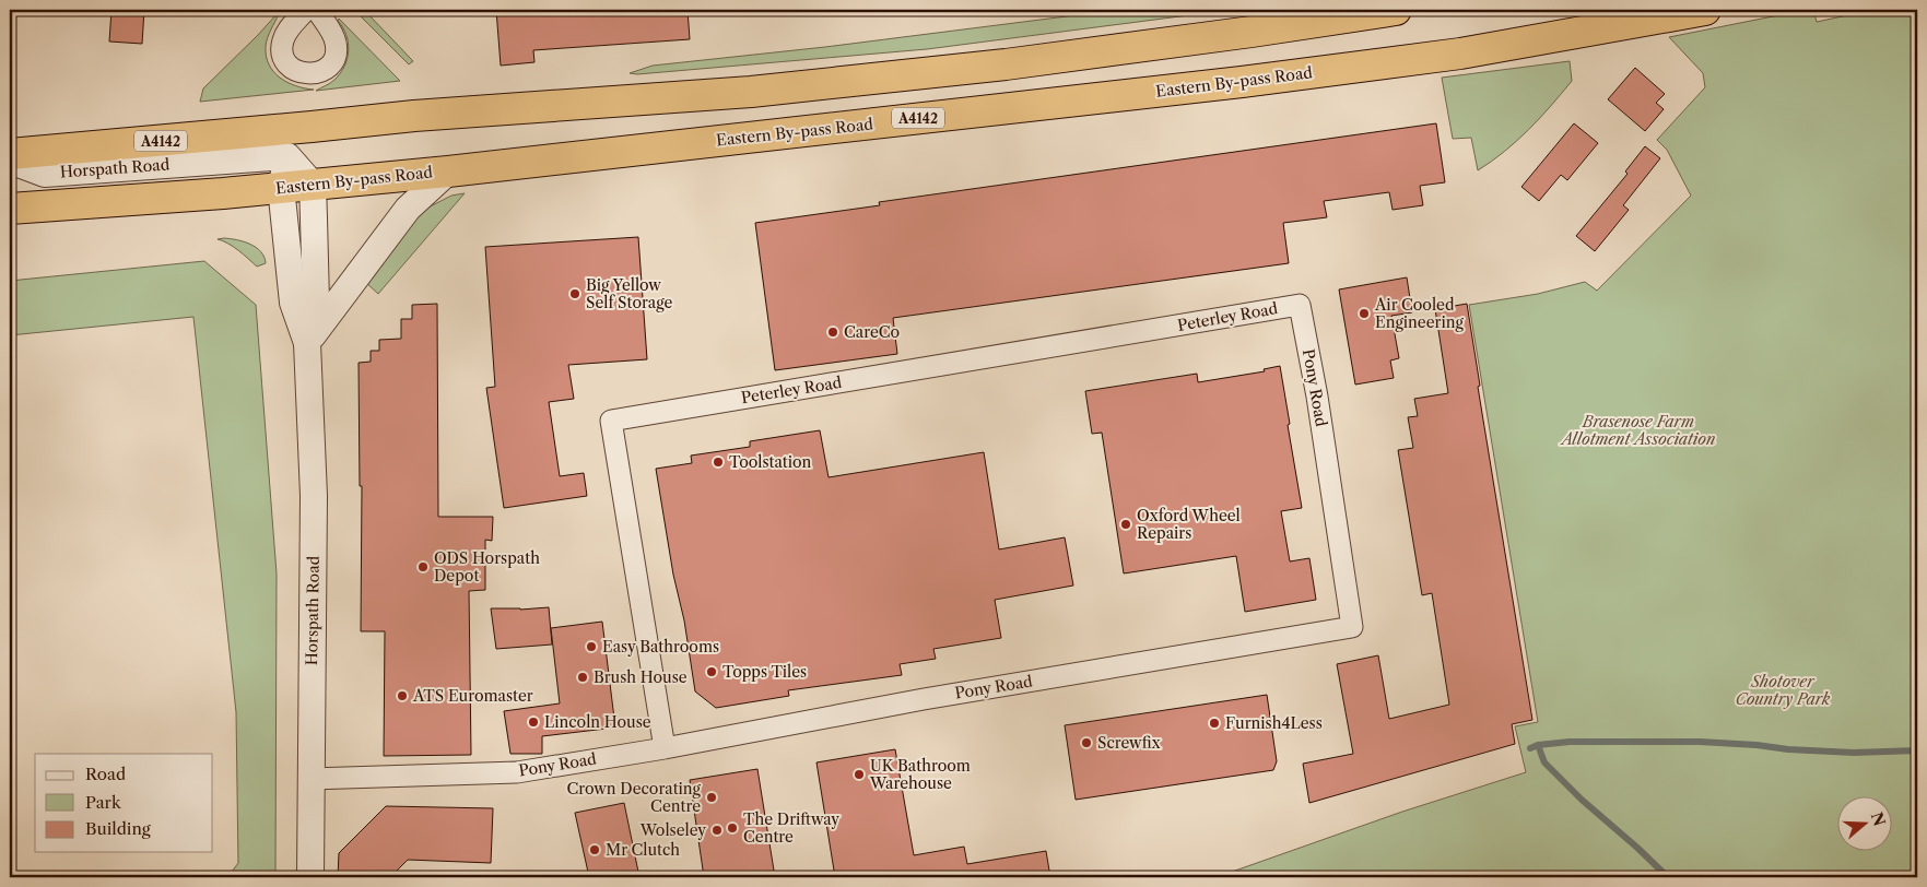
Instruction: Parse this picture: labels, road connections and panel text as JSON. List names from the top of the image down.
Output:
{
  "streets": {
    "highway": ["Eastern By-pass Road", "A4142"],
    "street": ["Horspath Road", "Peterley Road", "Pony Road"]
  },
  "crossings": [
    ["Eastern By-pass Road", "Horspath Road"],
    ["A4142", "Horspath Road"],
    ["Horspath Road", "Pony Road"],
    ["Peterley Road", "Pony Road"]
  ],
  "parks": ["Brasenose Farm Allotment Association", "Shotover Country Park"],
  "places": [
    "Big Yellow Self Storage",
    "Air Cooled Engineering",
    "CareCo",
    "Toolstation",
    "Oxford Wheel Repairs",
    "ODS Horspath Depot",
    "Easy Bathrooms",
    "Topps Tiles",
    "Brush House",
    "ATS Euromaster",
    "Lincoln House",
    "Furnish4Less",
    "Screwfix",
    "UK Bathroom Warehouse",
    "Crown Decorating Centre",
    "The Driftway Centre",
    "Wolseley",
    "Mr Clutch"
  ],
  "legend": ["Road", "Park", "Building"],
  "north": "right"
}
